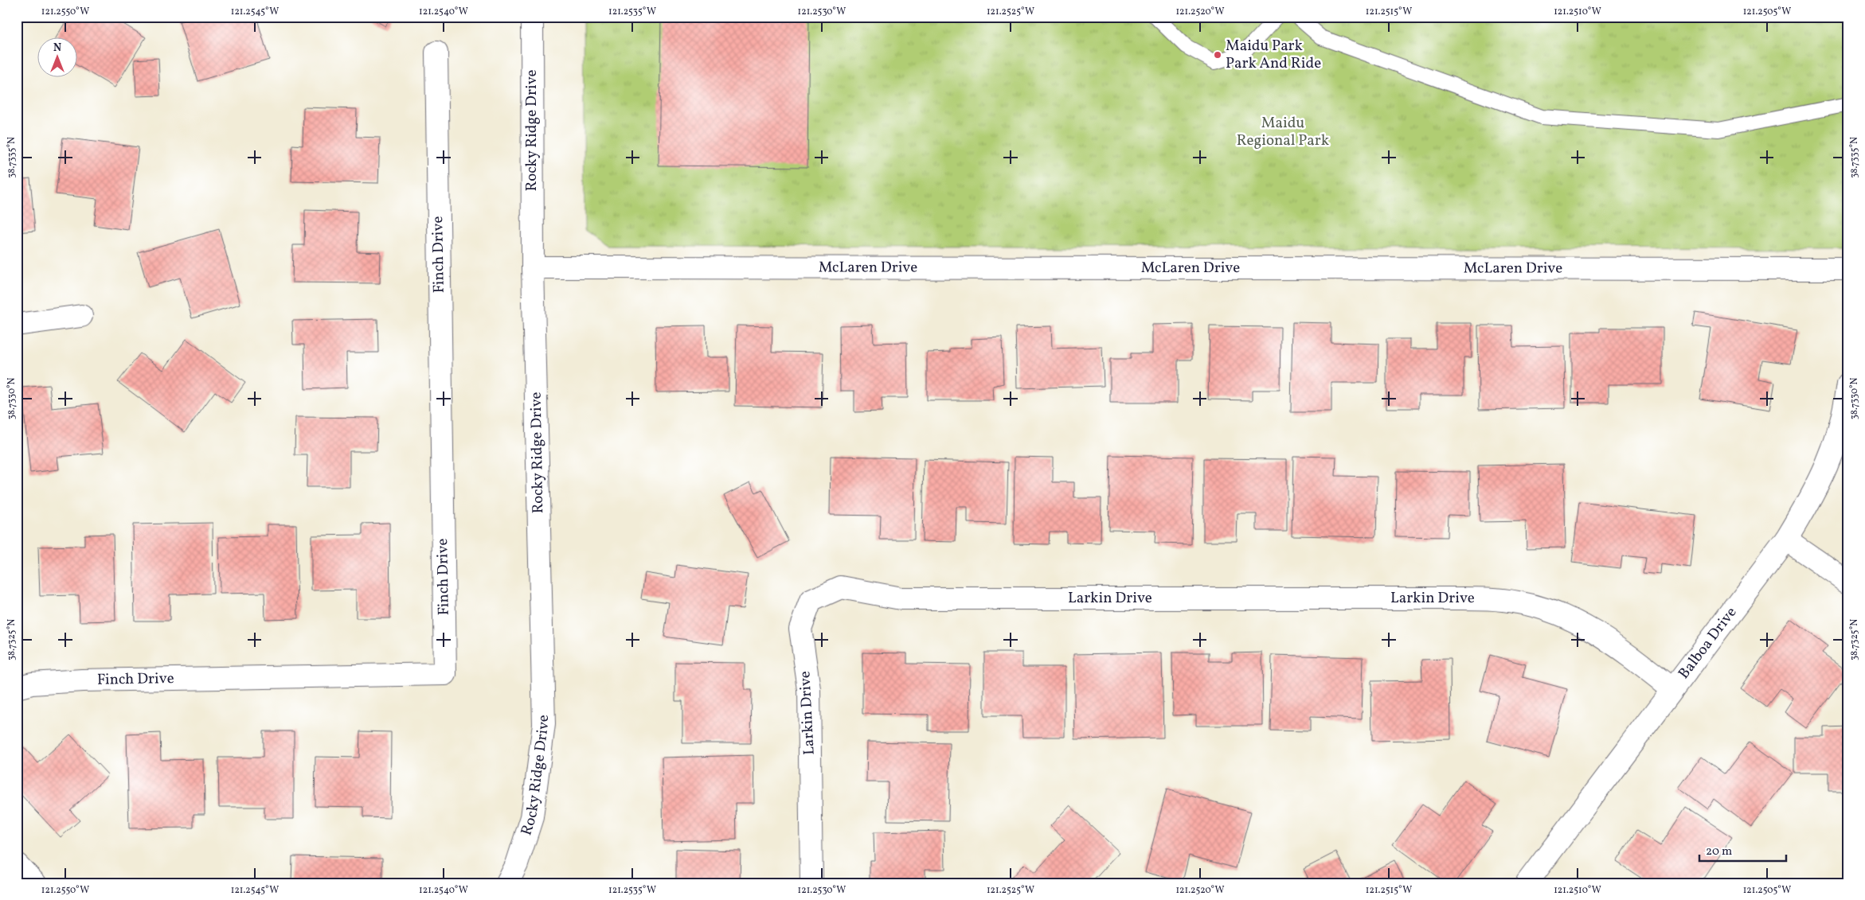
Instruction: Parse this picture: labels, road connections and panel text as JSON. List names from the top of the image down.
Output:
{
  "streets": {
    "street": [
      "Rocky Ridge Drive",
      "Finch Drive",
      "McLaren Drive",
      "Larkin Drive",
      "Balboa Drive"
    ]
  },
  "crossings": [
    ["Rocky Ridge Drive", "McLaren Drive"],
    ["Larkin Drive", "Balboa Drive"]
  ],
  "parks": ["Maidu Regional Park"],
  "places": ["Maidu Park Park And Ride"],
  "scale_bar": "20 m",
  "north": "top",
  "coordinates": [
    "121.2550°W",
    "121.2545°W",
    "121.2540°W",
    "121.2535°W",
    "121.2530°W",
    "121.2525°W",
    "121.2520°W",
    "121.2515°W",
    "121.2510°W",
    "121.2505°W",
    "38.7335°N",
    "38.7330°N",
    "38.7325°N"
  ]
}
